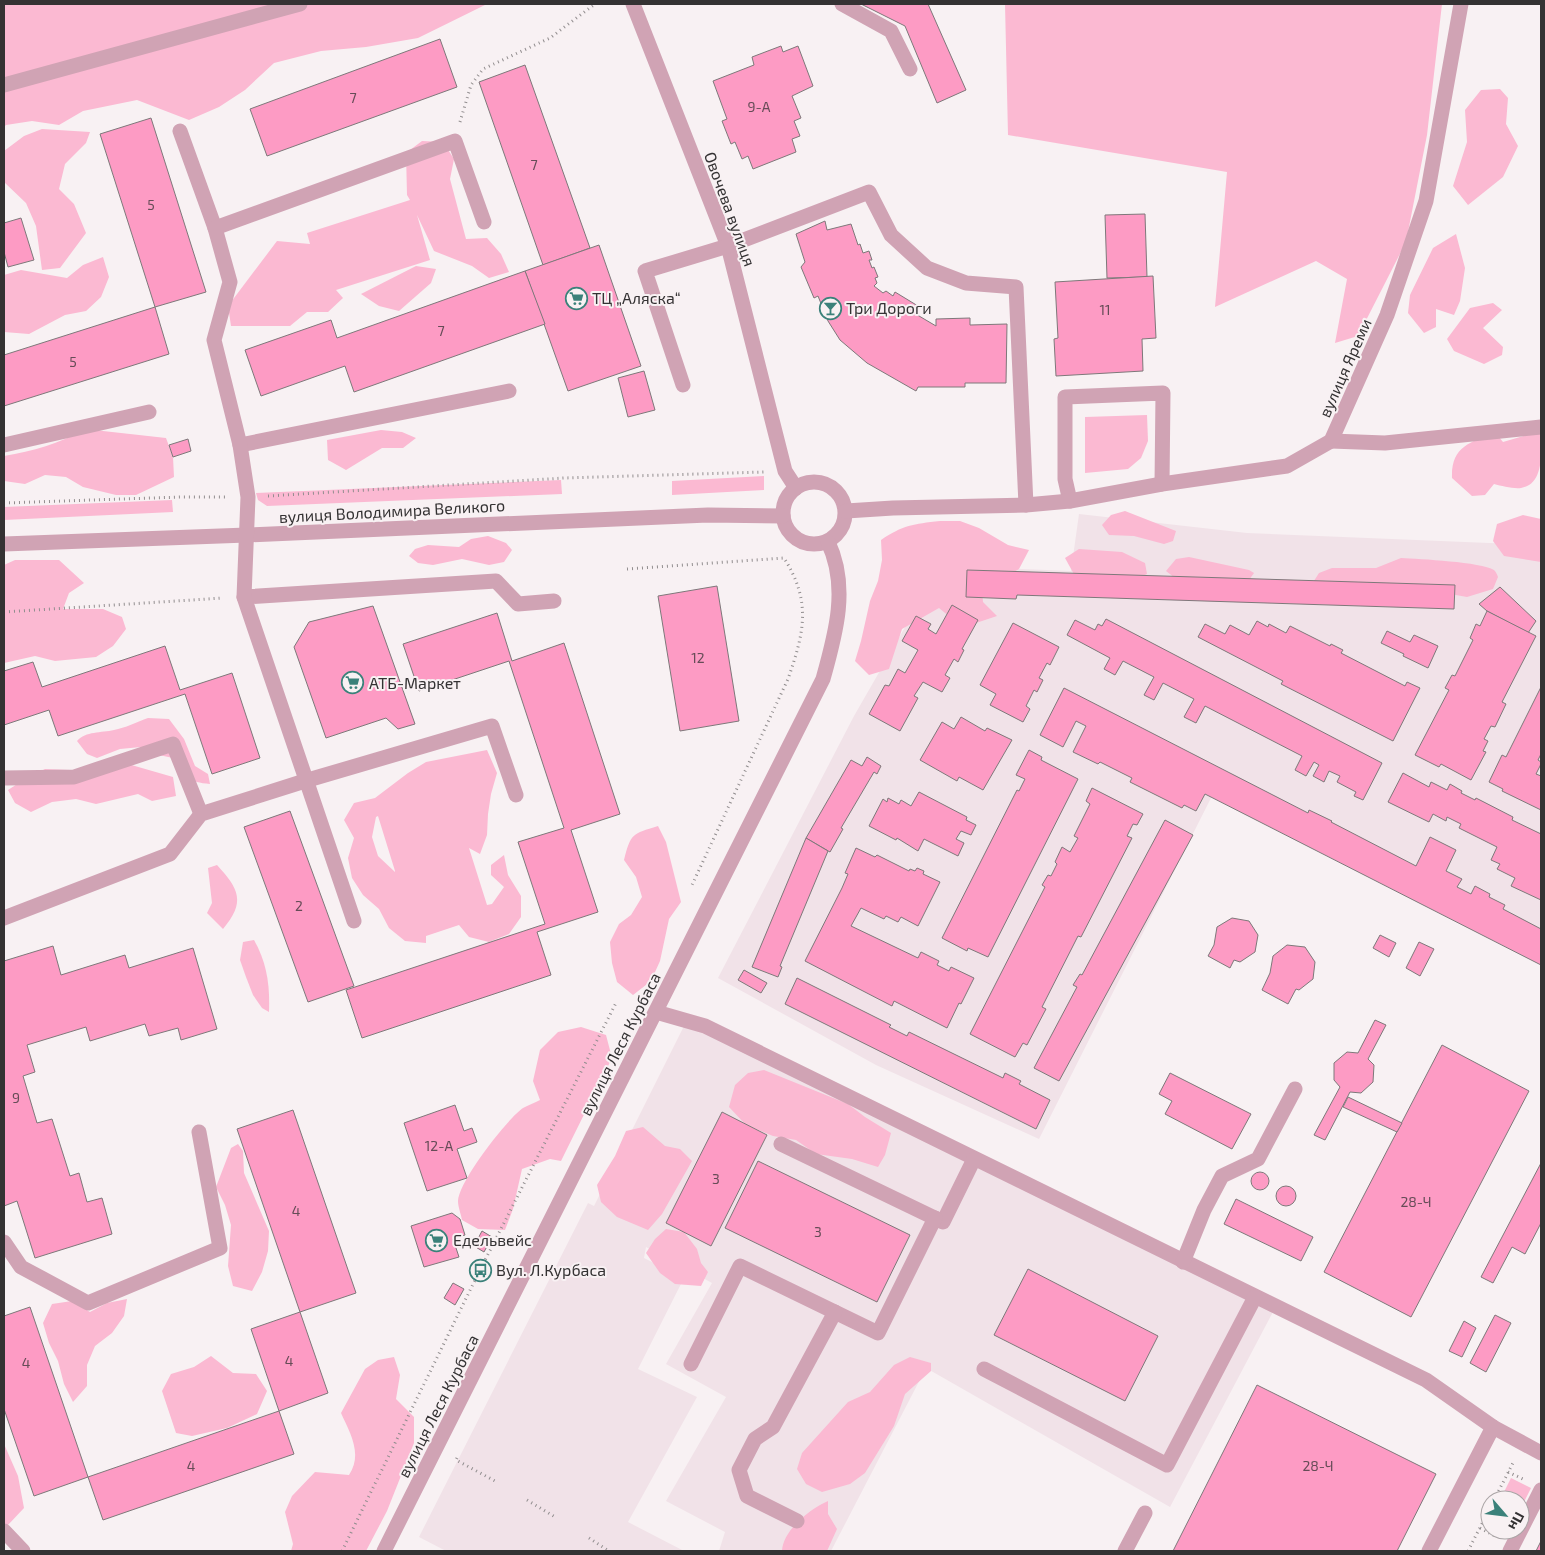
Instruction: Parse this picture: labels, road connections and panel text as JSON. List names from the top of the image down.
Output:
{
  "streets": {
    "street": [
      "Овочева вулиця",
      "вулиця Яреми",
      "вулиця Володимира Великого",
      "вулиця Леся Курбаса"
    ]
  },
  "crossings": [
    ["Овочева вулиця", "вулиця Володимира Великого"],
    ["Овочева вулиця", "вулиця Леся Курбаса"],
    ["вулиця Володимира Великого", "вулиця Леся Курбаса"]
  ],
  "places": {
    "supermarket": ["ТЦ „Аляска“", "АТБ-Маркет", "Едельвейс"],
    "bar": ["Три Дороги"],
    "bus stop": ["Вул. Л.Курбаса"]
  },
  "house_numbers": [
    "7",
    "9-А",
    "7",
    "5",
    "11",
    "7",
    "5",
    "12",
    "2",
    "9",
    "12-А",
    "3",
    "28-Ч",
    "4",
    "3",
    "4",
    "4",
    "4",
    "28-Ч"
  ],
  "north": "bottom right"
}
